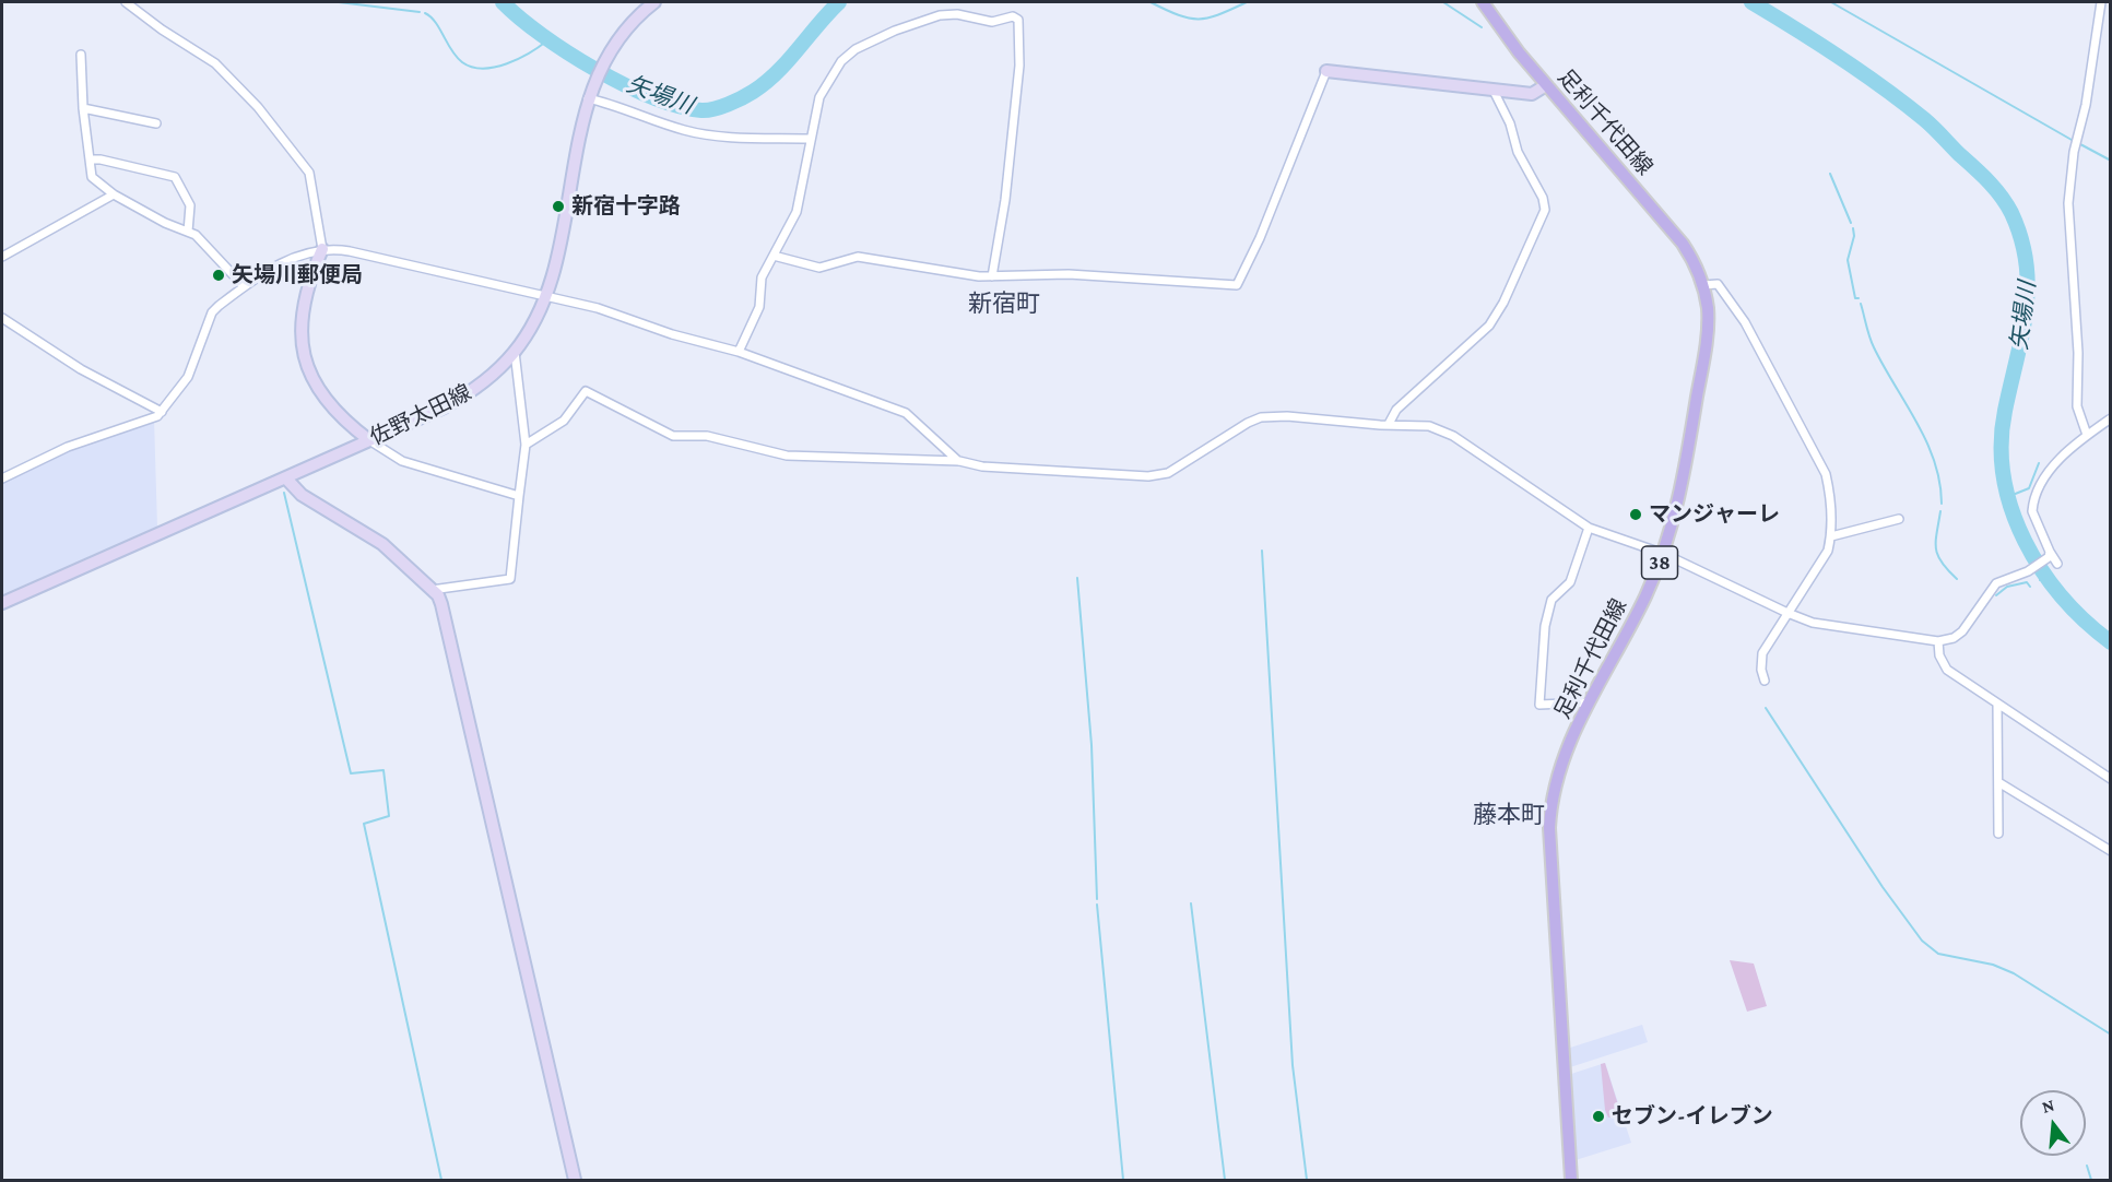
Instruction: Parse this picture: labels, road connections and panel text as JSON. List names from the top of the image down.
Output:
{
  "streets": {
    "main road": ["足利千代田線", "38"],
    "street": ["佐野太田線"]
  },
  "districts": ["新宿町", "藤本町"],
  "water": ["矢場川"],
  "places": [
    "新宿十字路",
    "矢場川郵便局",
    "マンジャーレ",
    "セブン-イレブン"
  ],
  "north": "top"
}
